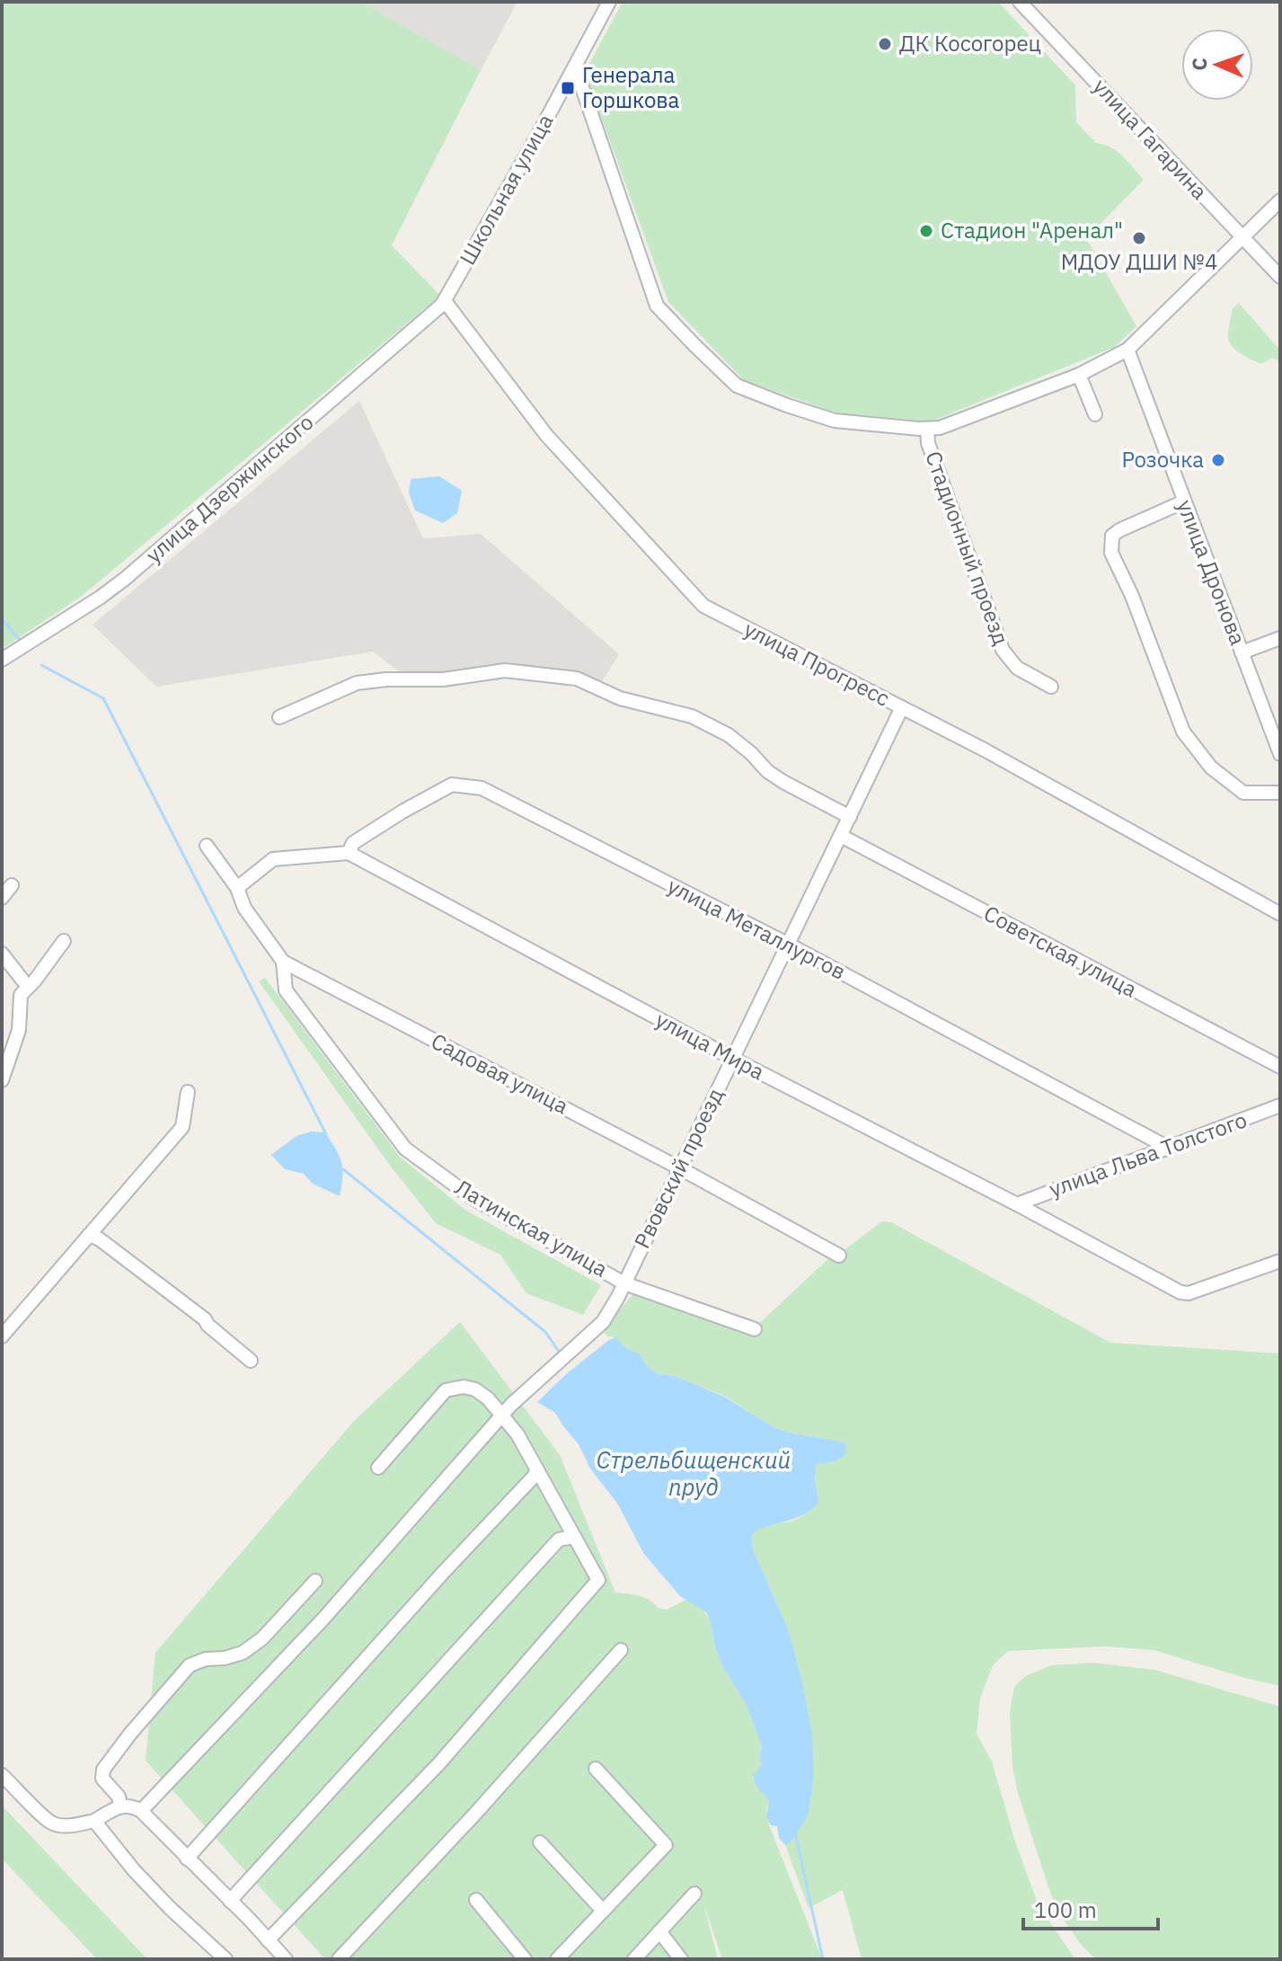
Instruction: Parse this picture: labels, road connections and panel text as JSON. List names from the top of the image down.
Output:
{
  "streets": {
    "street": [
      "улица Гагарина",
      "Школьная улица",
      "улица Дзержинского",
      "Стадионный проезд",
      "улица Дронова",
      "улица Прогресс",
      "улица Металлургов",
      "Советская улица",
      "улица Мира",
      "Садовая улица",
      "улица Льва Толстого",
      "Рвовский проезд",
      "Латинская улица"
    ]
  },
  "crossings": [
    ["Школьная улица", "улица Дзержинского"],
    ["Школьная улица", "улица Прогресс"],
    ["улица Дзержинского", "улица Прогресс"],
    ["улица Прогресс", "Рвовский проезд"],
    ["улица Металлургов", "улица Мира"],
    ["улица Металлургов", "улица Льва Толстого"],
    ["улица Металлургов", "Рвовский проезд"],
    ["Советская улица", "Рвовский проезд"],
    ["улица Мира", "улица Льва Толстого"],
    ["улица Мира", "Рвовский проезд"],
    ["Садовая улица", "Рвовский проезд"],
    ["Садовая улица", "Латинская улица"],
    ["Рвовский проезд", "Латинская улица"]
  ],
  "water": ["Стрельбищенский пруд"],
  "places": {
    "other": [
      "ДК Косогорец",
      "Стадион \"Аренал\"",
      "МДОУ ДШИ №4",
      "Розочка"
    ],
    "transit": ["Генерала Горшкова"]
  },
  "scale_bar": "100 m",
  "north": "left"
}
